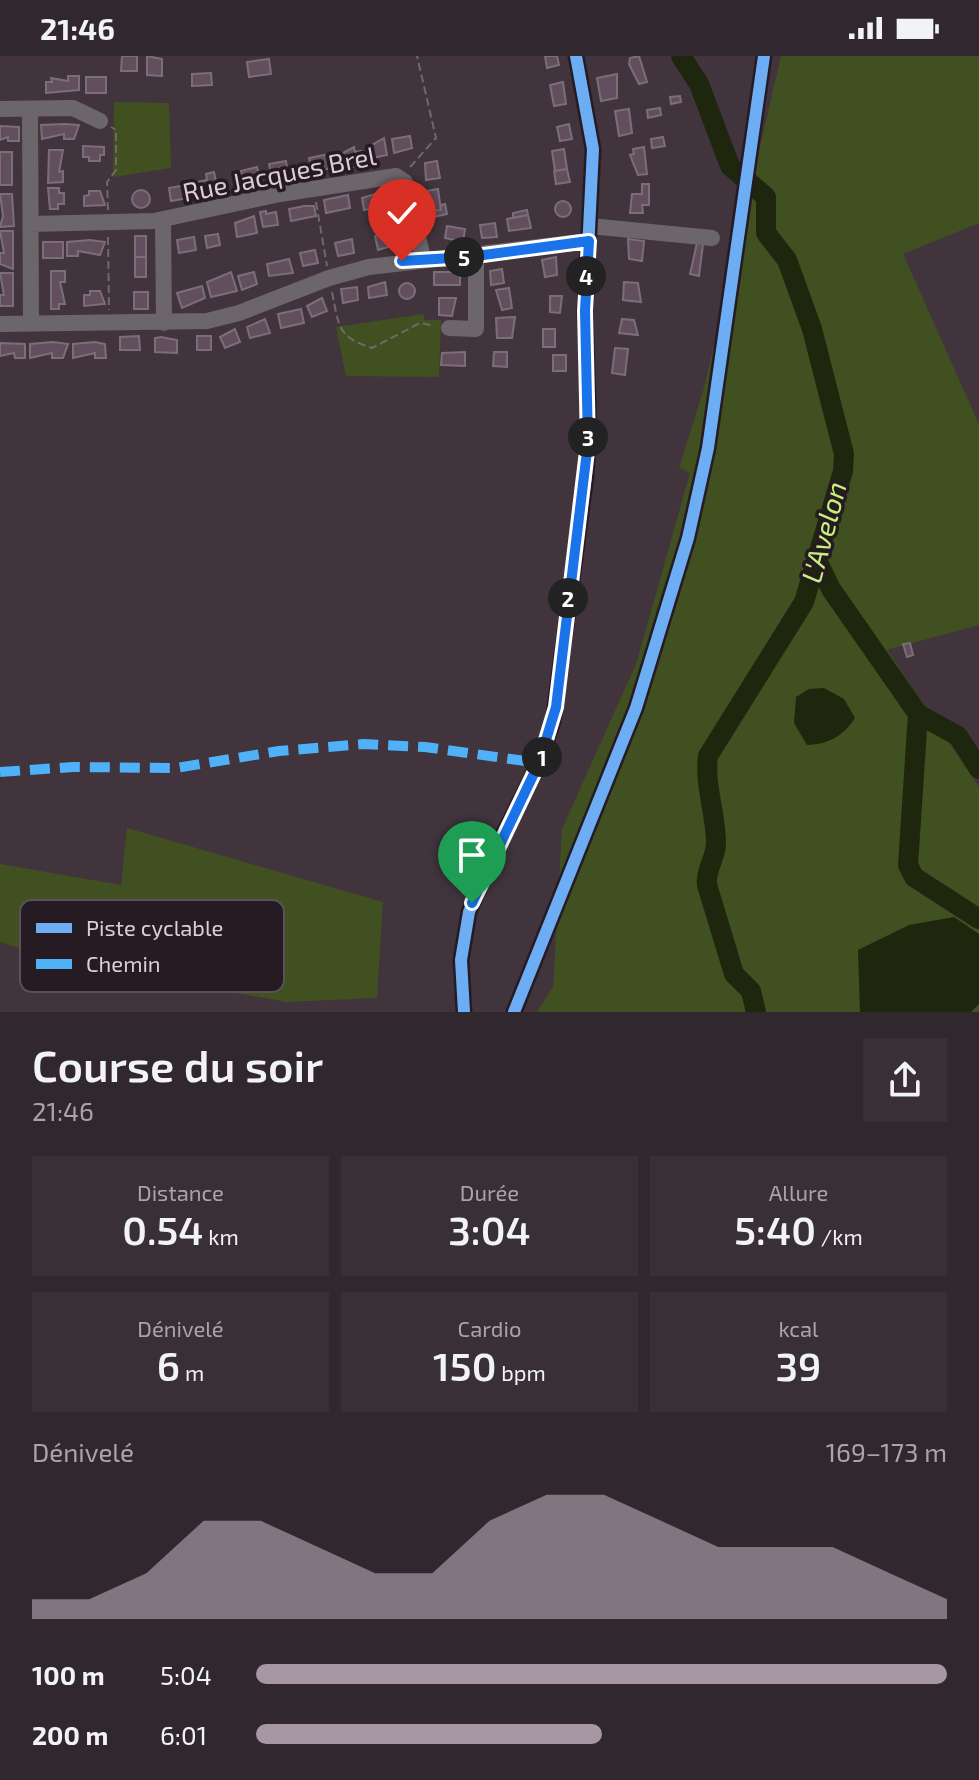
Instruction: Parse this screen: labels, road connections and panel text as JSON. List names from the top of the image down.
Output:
{
  "streets": {
    "street": ["Rue Jacques Brel"]
  },
  "water": ["L'Avelon"],
  "legend": ["Piste cyclable", "Chemin"],
  "page": {
    "status": "21:46",
    "pins": [
      "5",
      "4",
      "3",
      "2",
      "1"
    ],
    "heading": ["Course du soir", "21:46"],
    "stats": [
      ["Distance", "0.54 km"],
      ["Durée", "3:04"],
      ["Allure", "5:40 /km"],
      ["Dénivelé", "6 m"],
      ["Cardio", "150 bpm"],
      ["kcal", "39"]
    ],
    "chart": ["Dénivelé", "169–173 m"],
    "list": [
      {
        "name": "100 m",
        "note": "5:04"
      },
      {
        "name": "200 m",
        "note": "6:01"
      }
    ]
  }
}
